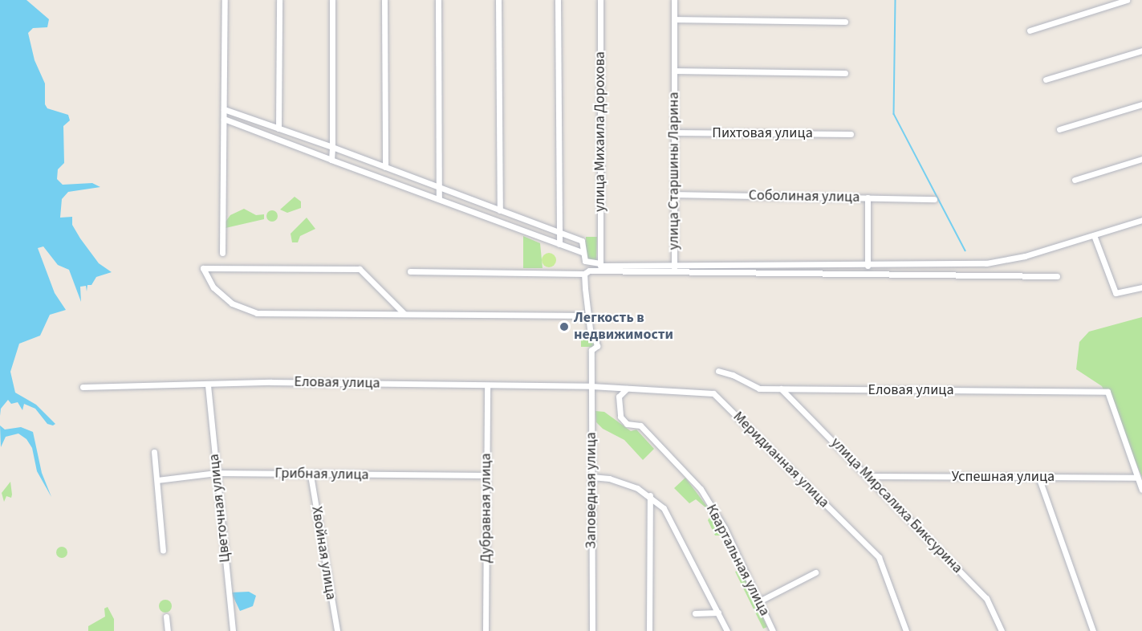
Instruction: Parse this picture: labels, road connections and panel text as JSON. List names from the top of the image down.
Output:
{
  "streets": {
    "street": [
      "улица Михаила Дорохова",
      "Пихтовая улица",
      "улица Старшины Ларина",
      "Соболиная улица",
      "Еловая улица",
      "Меридианная улица",
      "Грибная улица",
      "Успешная улица",
      "Заповедная улица",
      "улица Мирсалиха Биксурина",
      "Цветочная улица",
      "Дубравная улица",
      "Хвойная улица",
      "Квартальная улица"
    ]
  },
  "crossings": [
    ["Пихтовая улица", "улица Старшины Ларина"],
    ["улица Старшины Ларина", "Соболиная улица"],
    ["Еловая улица", "Меридианная улица"],
    ["Еловая улица", "Успешная улица"],
    ["Еловая улица", "Заповедная улица"],
    ["Еловая улица", "улица Мирсалиха Биксурина"],
    ["Еловая улица", "Цветочная улица"],
    ["Еловая улица", "Дубравная улица"],
    ["Меридианная улица", "Заповедная улица"],
    ["Меридианная улица", "Квартальная улица"],
    ["Грибная улица", "Цветочная улица"],
    ["Грибная улица", "Дубравная улица"],
    ["Грибная улица", "Хвойная улица"],
    ["Успешная улица", "улица Мирсалиха Биксурина"]
  ],
  "places": ["Легкость в недвижимости"]
}
